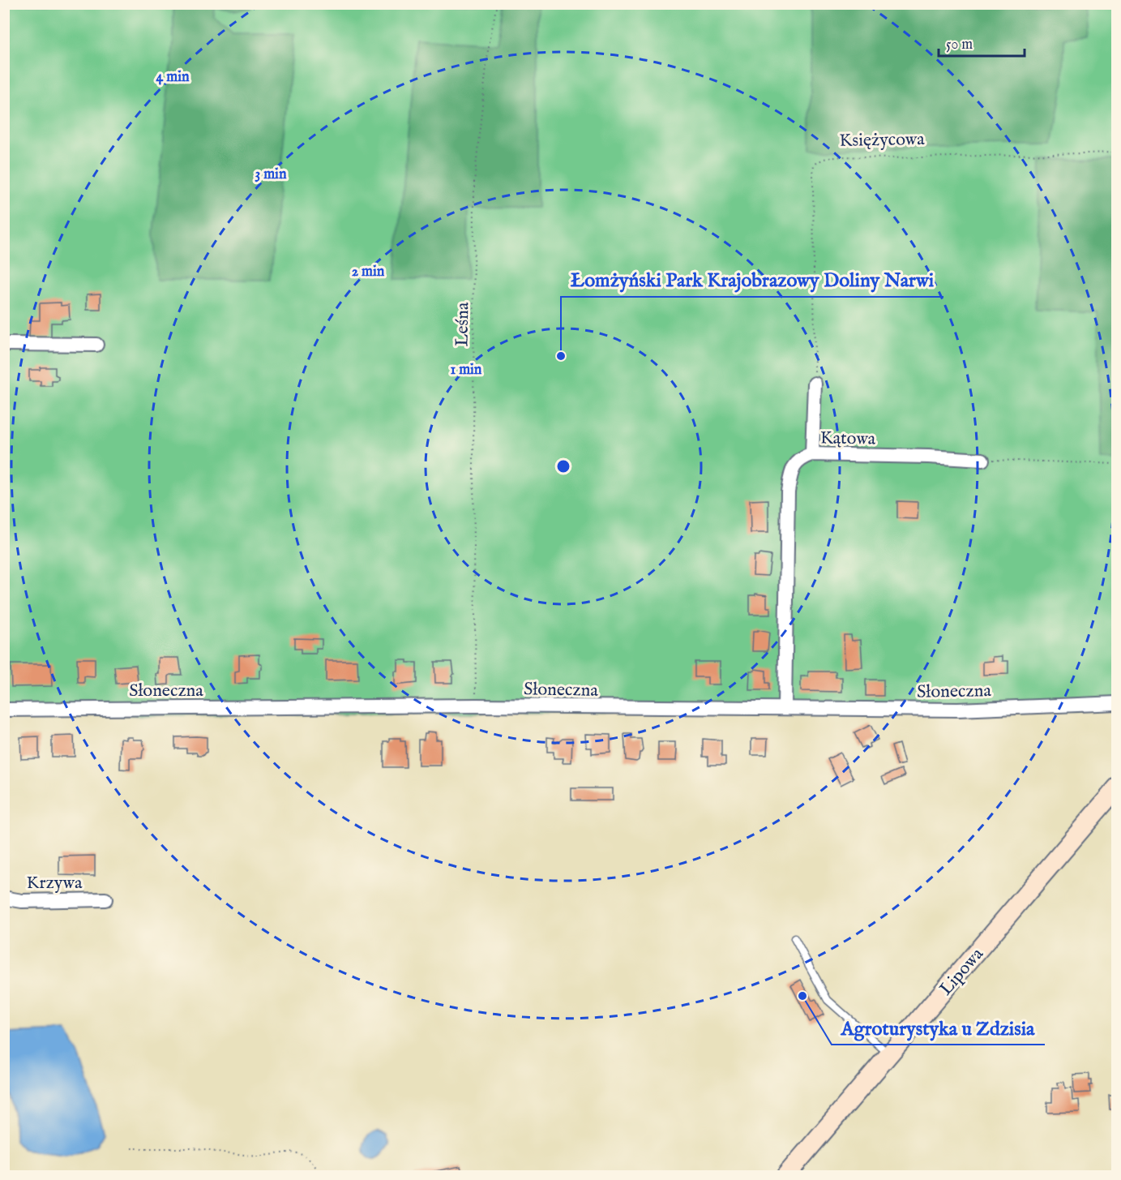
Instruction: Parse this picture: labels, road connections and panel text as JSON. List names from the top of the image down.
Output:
{
  "streets": {
    "main road": ["Lipowa"],
    "street": ["Kątowa", "Słoneczna", "Krzywa"],
    "path": ["Księżycowa", "Leśna"]
  },
  "crossings": [
    ["Leśna", "Słoneczna"],
    ["Kątowa", "Słoneczna"]
  ],
  "places": ["Łomżyński Park Krajobrazowy Doliny Narwi", "Agroturystyka u Zdzisia"],
  "scale_bar": "50 m",
  "rings": [
    "4 min",
    "3 min",
    "2 min",
    "1 min"
  ]
}
